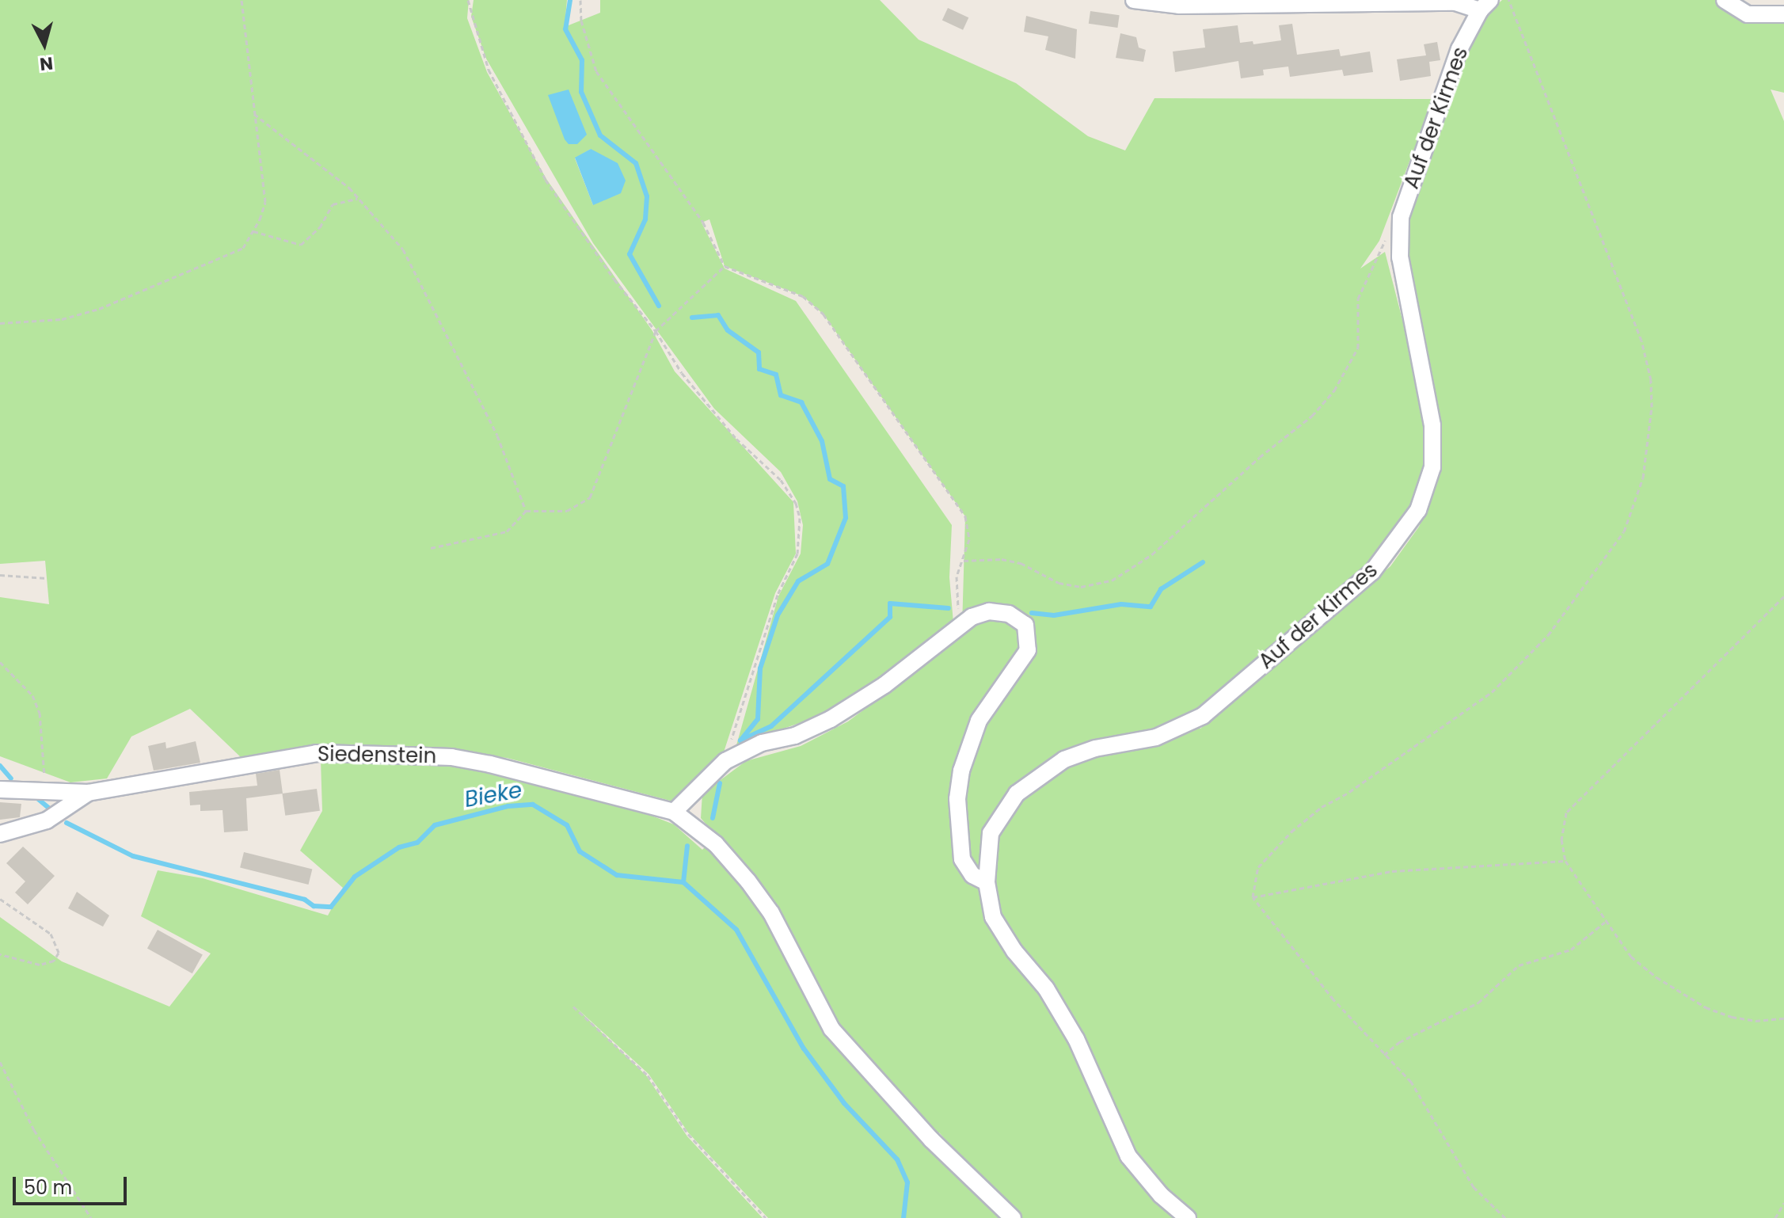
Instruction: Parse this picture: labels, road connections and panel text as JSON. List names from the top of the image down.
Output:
{
  "streets": {
    "street": ["Auf der Kirmes", "Siedenstein"]
  },
  "water": ["Bieke"],
  "scale_bar": "50 m",
  "north": "bottom"
}
